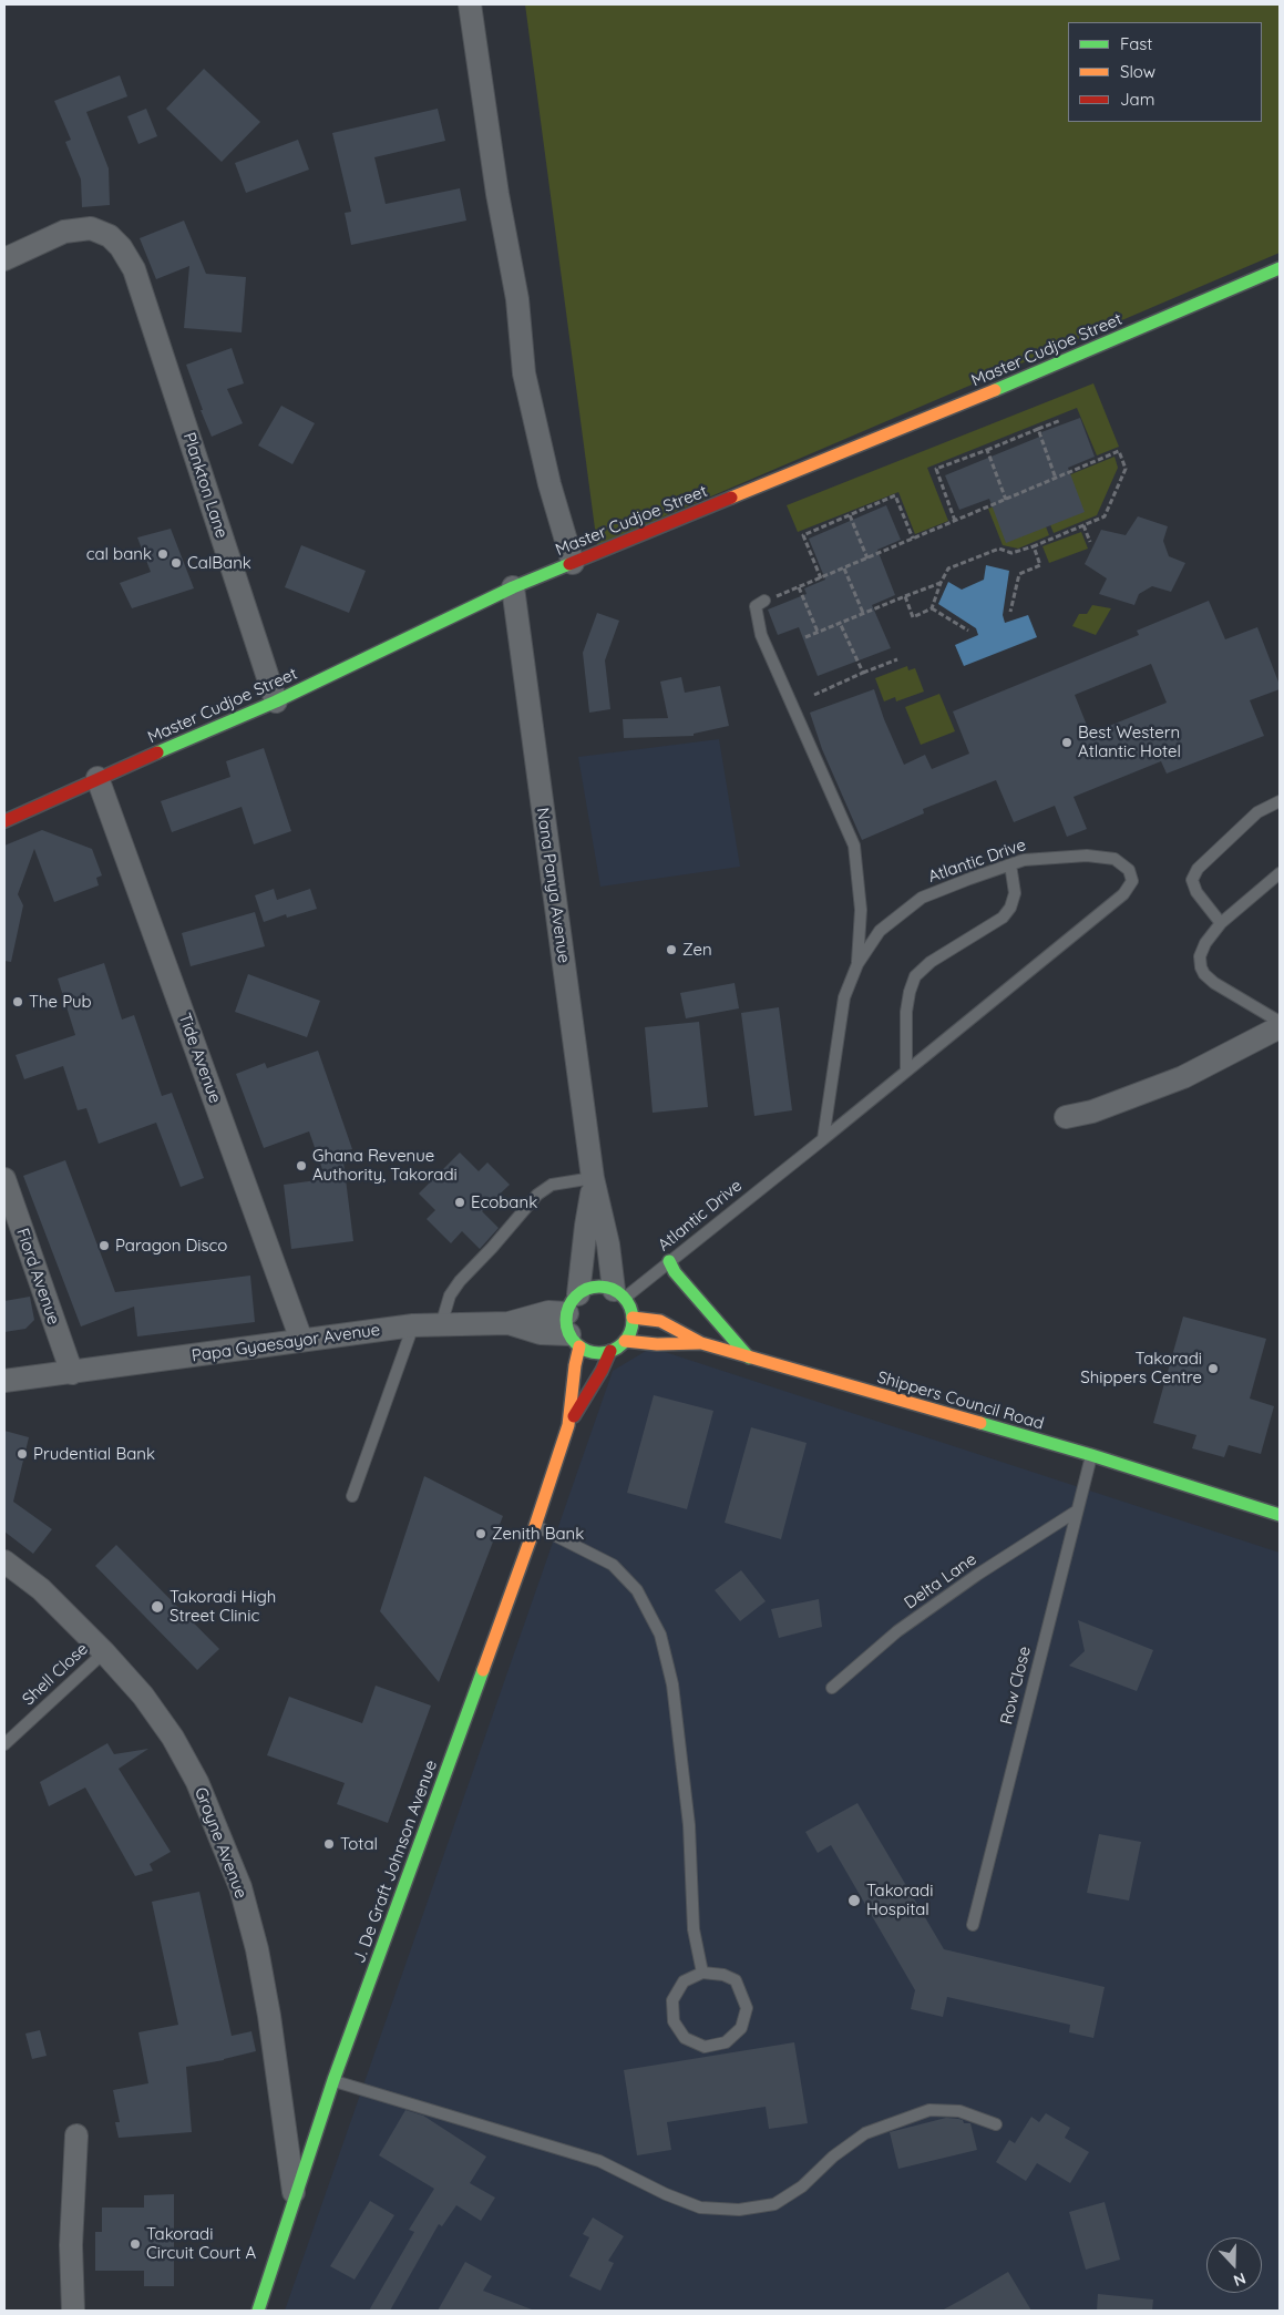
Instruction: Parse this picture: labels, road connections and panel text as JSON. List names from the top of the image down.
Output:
{
  "streets": {
    "street": [
      "Master Cudjoe Street",
      "Plankton Lane",
      "Nana Panya Avenue",
      "Tide Avenue",
      "Fiord Avenue",
      "Papa Gyaesayor Avenue",
      "Shippers Council Road",
      "Groyne Avenue",
      "J. De Graft Johnson Avenue"
    ],
    "lane": [
      "Atlantic Drive",
      "Delta Lane",
      "Shell Close",
      "Row Close"
    ]
  },
  "crossings": [
    ["Master Cudjoe Street", "Plankton Lane"],
    ["Master Cudjoe Street", "Nana Panya Avenue"],
    ["Master Cudjoe Street", "Tide Avenue"],
    ["Atlantic Drive", "Nana Panya Avenue"],
    ["Atlantic Drive", "Papa Gyaesayor Avenue"],
    ["Atlantic Drive", "Shippers Council Road"],
    ["Atlantic Drive", "J. De Graft Johnson Avenue"],
    ["Nana Panya Avenue", "Papa Gyaesayor Avenue"],
    ["Nana Panya Avenue", "Shippers Council Road"],
    ["Nana Panya Avenue", "J. De Graft Johnson Avenue"],
    ["Tide Avenue", "Papa Gyaesayor Avenue"],
    ["Fiord Avenue", "Papa Gyaesayor Avenue"],
    ["Papa Gyaesayor Avenue", "Shippers Council Road"],
    ["Papa Gyaesayor Avenue", "J. De Graft Johnson Avenue"],
    ["Shippers Council Road", "Row Close"],
    ["Shippers Council Road", "J. De Graft Johnson Avenue"],
    ["Delta Lane", "Row Close"],
    ["Shell Close", "Groyne Avenue"],
    ["Groyne Avenue", "J. De Graft Johnson Avenue"]
  ],
  "places": [
    "cal bank",
    "CalBank",
    "Best Western Atlantic Hotel",
    "Zen",
    "The Pub",
    "Ghana Revenue Authority, Takoradi",
    "Ecobank",
    "Paragon Disco",
    "Takoradi Shippers Centre",
    "Prudential Bank",
    "Zenith Bank",
    "Takoradi High Street Clinic",
    "Total",
    "Takoradi Hospital",
    "Takoradi Circuit Court A"
  ],
  "legend": ["Fast", "Slow", "Jam"],
  "north": "bottom"
}
